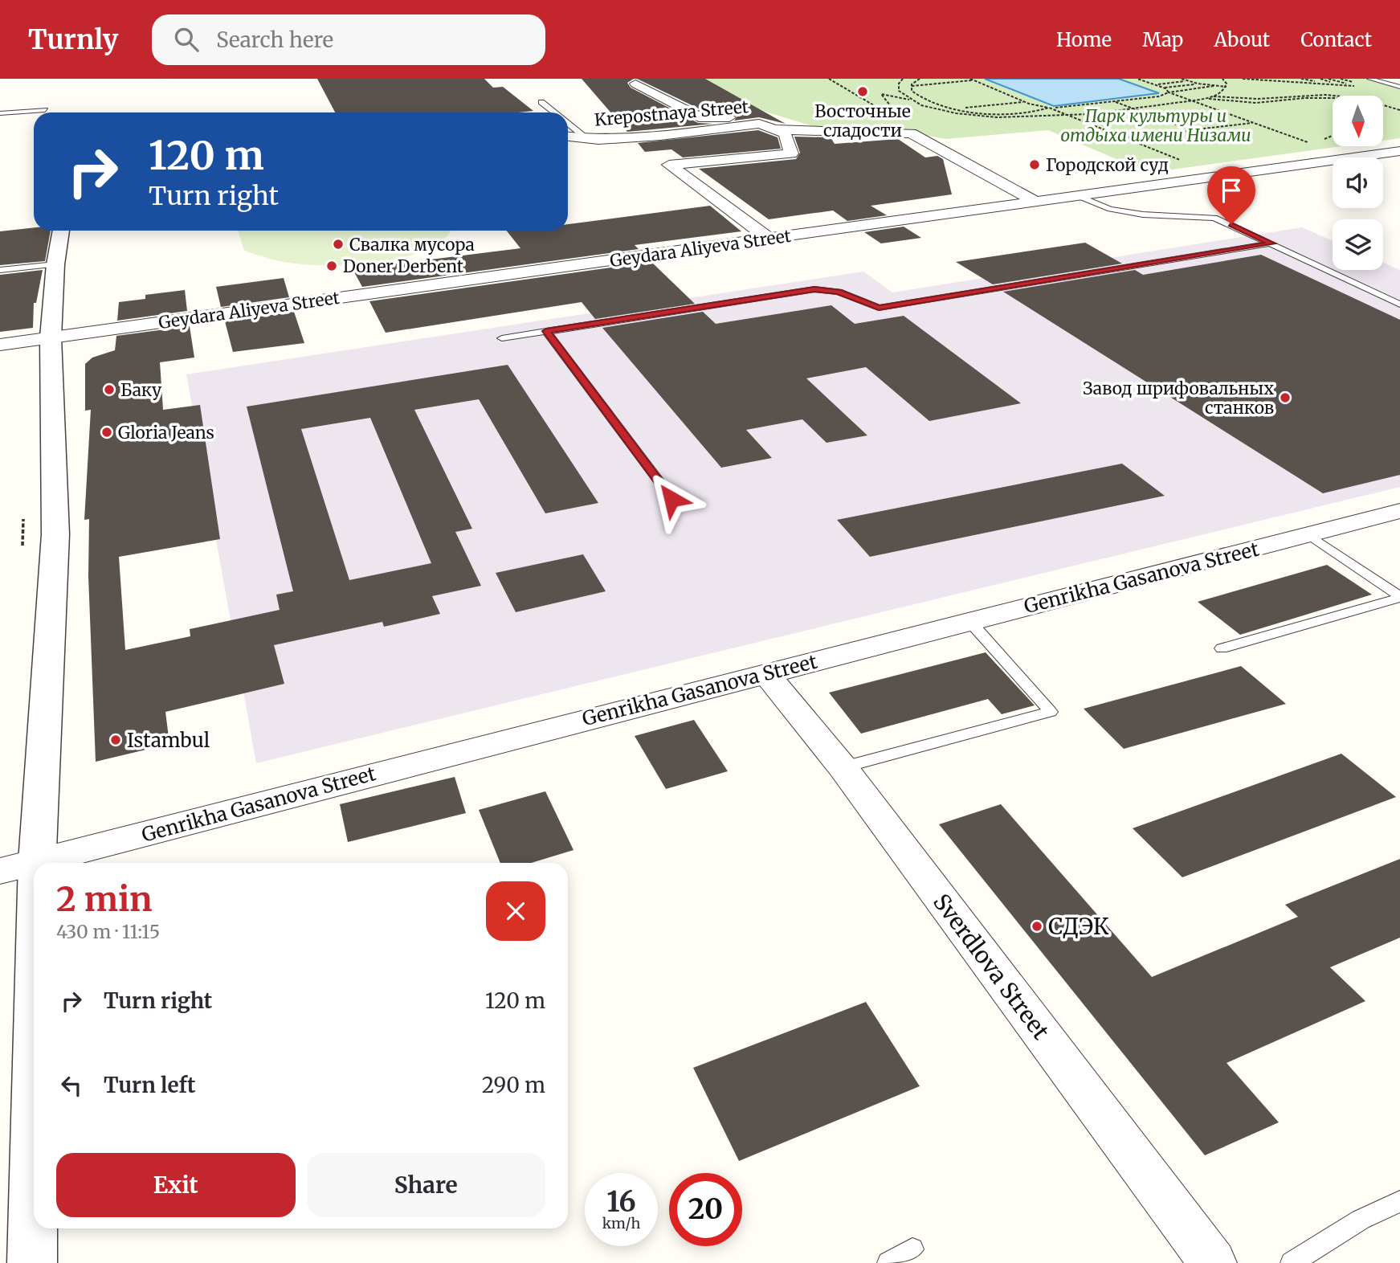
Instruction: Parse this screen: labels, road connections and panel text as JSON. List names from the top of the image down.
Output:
{
  "streets": {
    "street": [
      "Krepostnaya Street",
      "Geydara Aliyeva Street",
      "Genrikha Gasanova Street",
      "Sverdlova Street"
    ]
  },
  "crossings": [
    ["Krepostnaya Street", "Geydara Aliyeva Street"],
    ["Genrikha Gasanova Street", "Sverdlova Street"]
  ],
  "parks": ["Парк культуры и отдыха имени Низами"],
  "places": [
    "Восточные сладости",
    "Городской суд",
    "Свалка мусора",
    "Doner Derbent",
    "Баку",
    "Завод шрифовальных станков",
    "Gloria Jeans",
    "Istambul",
    "СДЭК"
  ],
  "north": "bottom",
  "page": {
    "header": "Turnly",
    "search": "Search here",
    "nav": [
      "Home",
      "Map",
      "About",
      "Contact"
    ],
    "turn": ["120 m", "Turn right"],
    "heading": ["2 min", "430 m · 11:15"],
    "list": [
      {
        "name": "Turn right",
        "value": "120 m"
      },
      {
        "name": "Turn left",
        "value": "290 m"
      }
    ],
    "buttons": ["Exit", "Share"],
    "speed": "16 km/h",
    "limit": "20"
  }
}
